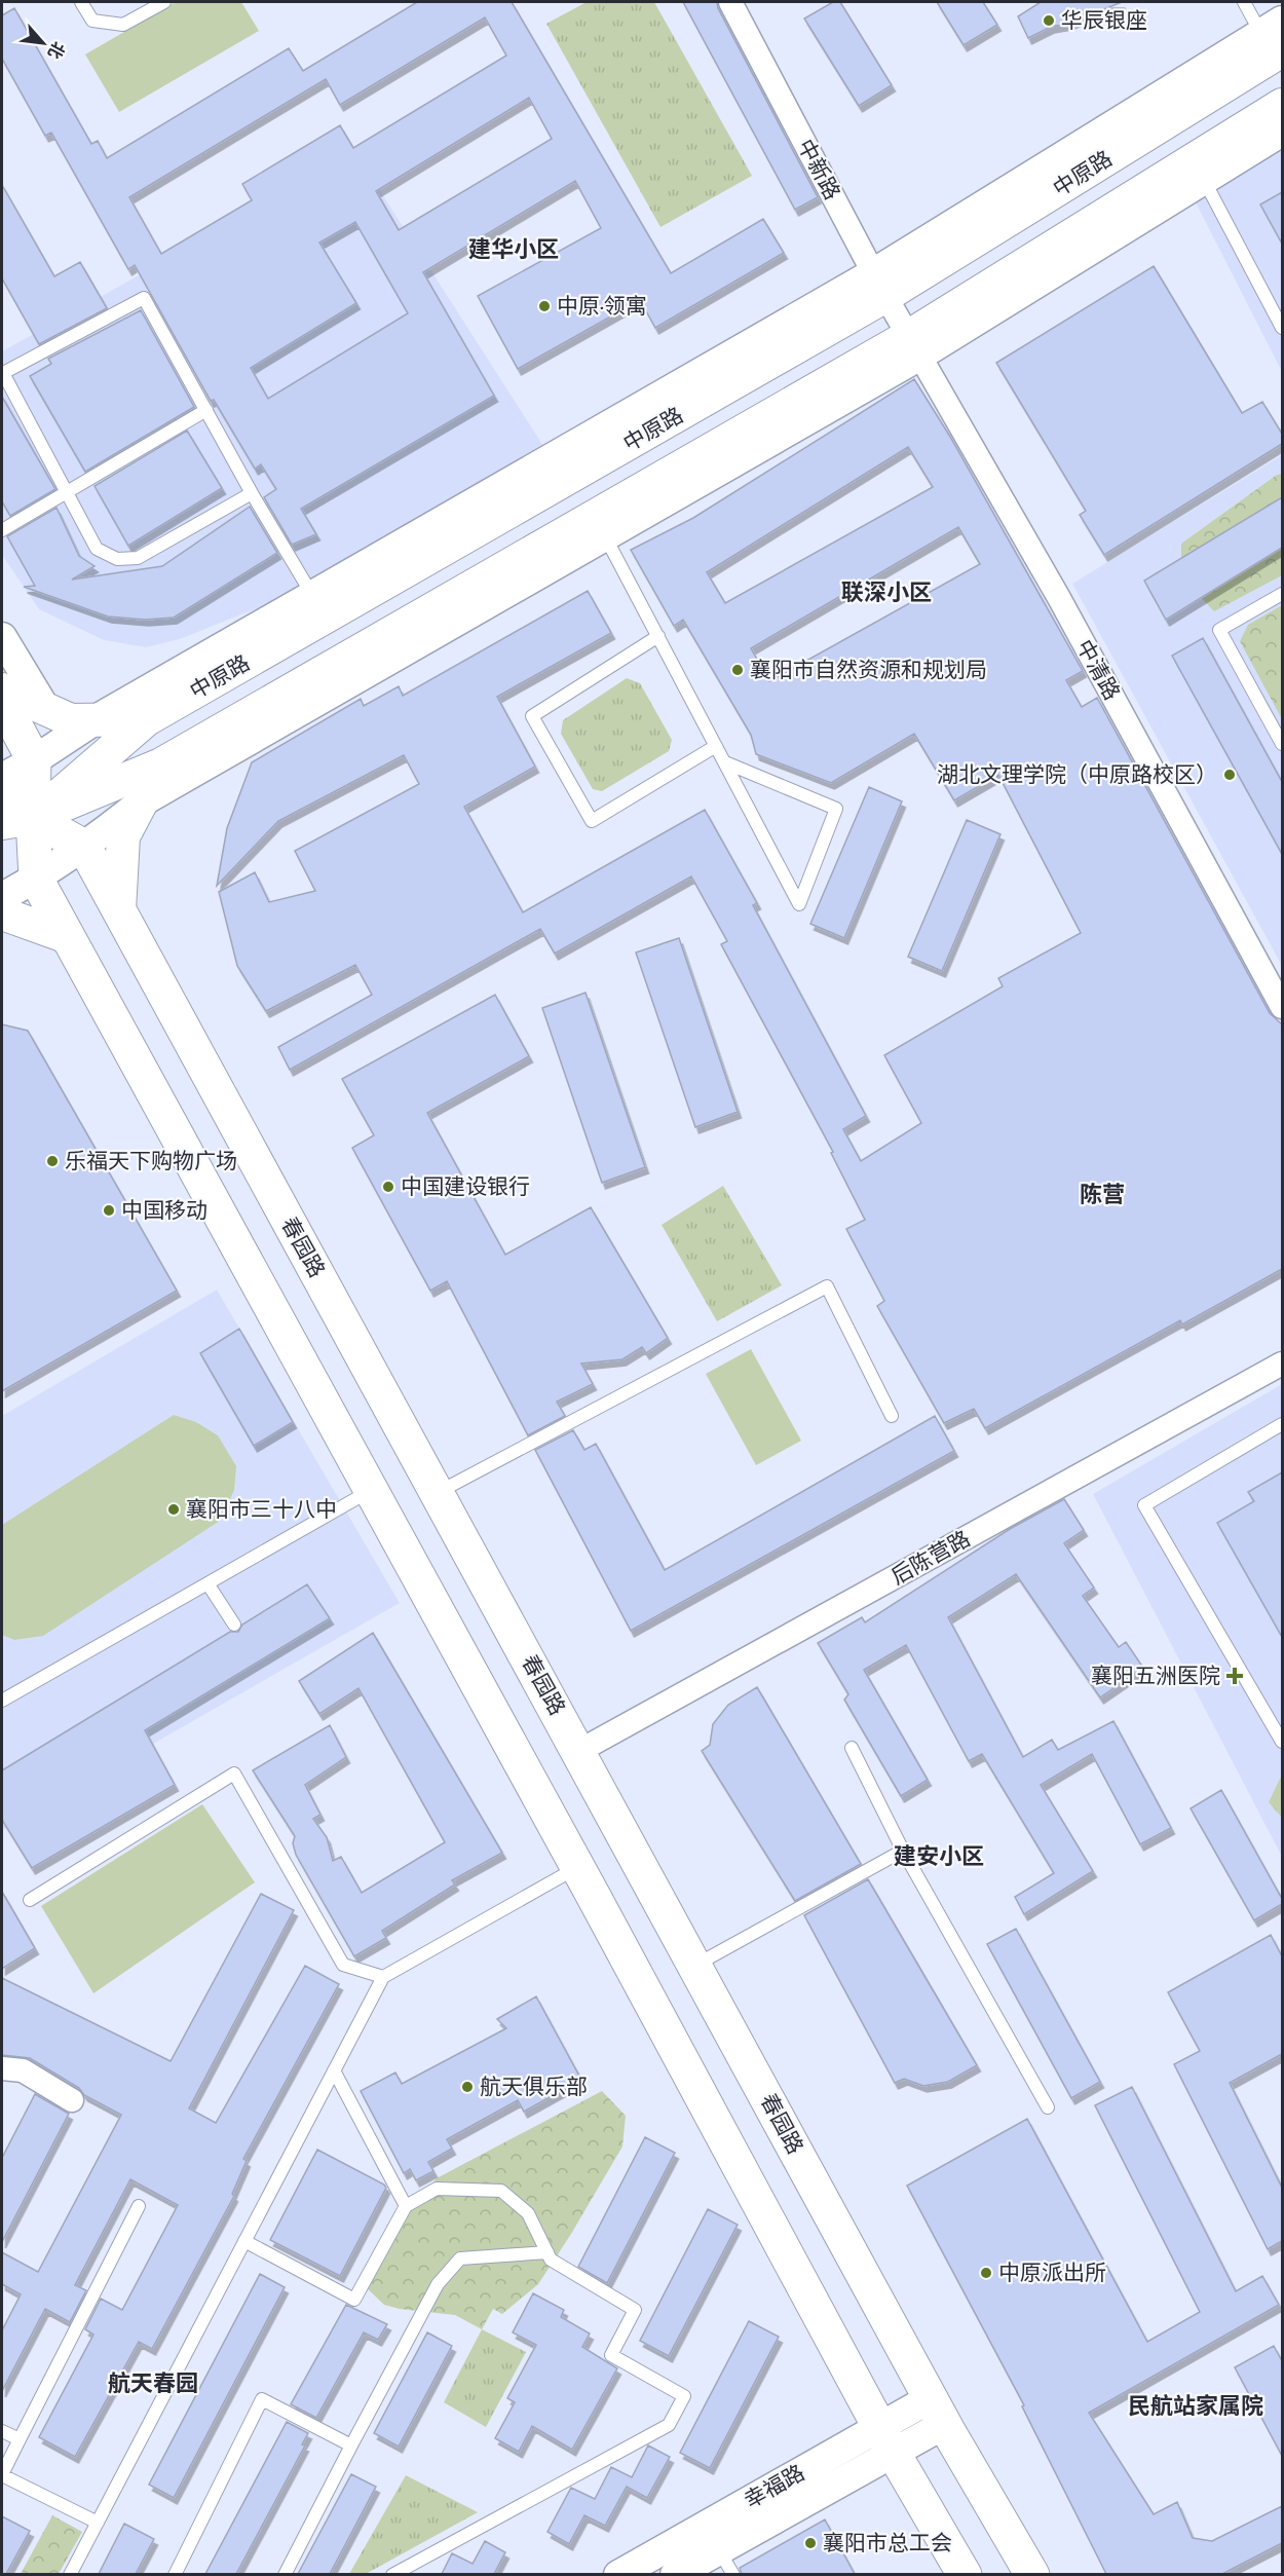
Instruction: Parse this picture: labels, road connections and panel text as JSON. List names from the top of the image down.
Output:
{
  "streets": {
    "main road": ["中原路", "春园路"],
    "street": [
      "中新路",
      "中清路",
      "后陈营路",
      "幸福路"
    ]
  },
  "crossings": [
    ["中新路", "中原路"],
    ["中新路", "中清路"],
    ["中原路", "中清路"],
    ["春园路", "后陈营路"],
    ["春园路", "幸福路"]
  ],
  "districts": [
    "建华小区",
    "联深小区",
    "陈营",
    "建安小区",
    "航天春园",
    "民航站家属院"
  ],
  "places": {
    "other": [
      "华辰银座",
      "中原·领寓",
      "襄阳市自然资源和规划局",
      "湖北文理学院（中原路校区）",
      "乐福天下购物广场",
      "中国建设银行",
      "中国移动",
      "襄阳市三十八中",
      "航天俱乐部",
      "中原派出所",
      "襄阳市总工会"
    ],
    "health": ["襄阳五洲医院"]
  },
  "north": "bottom right"
}
